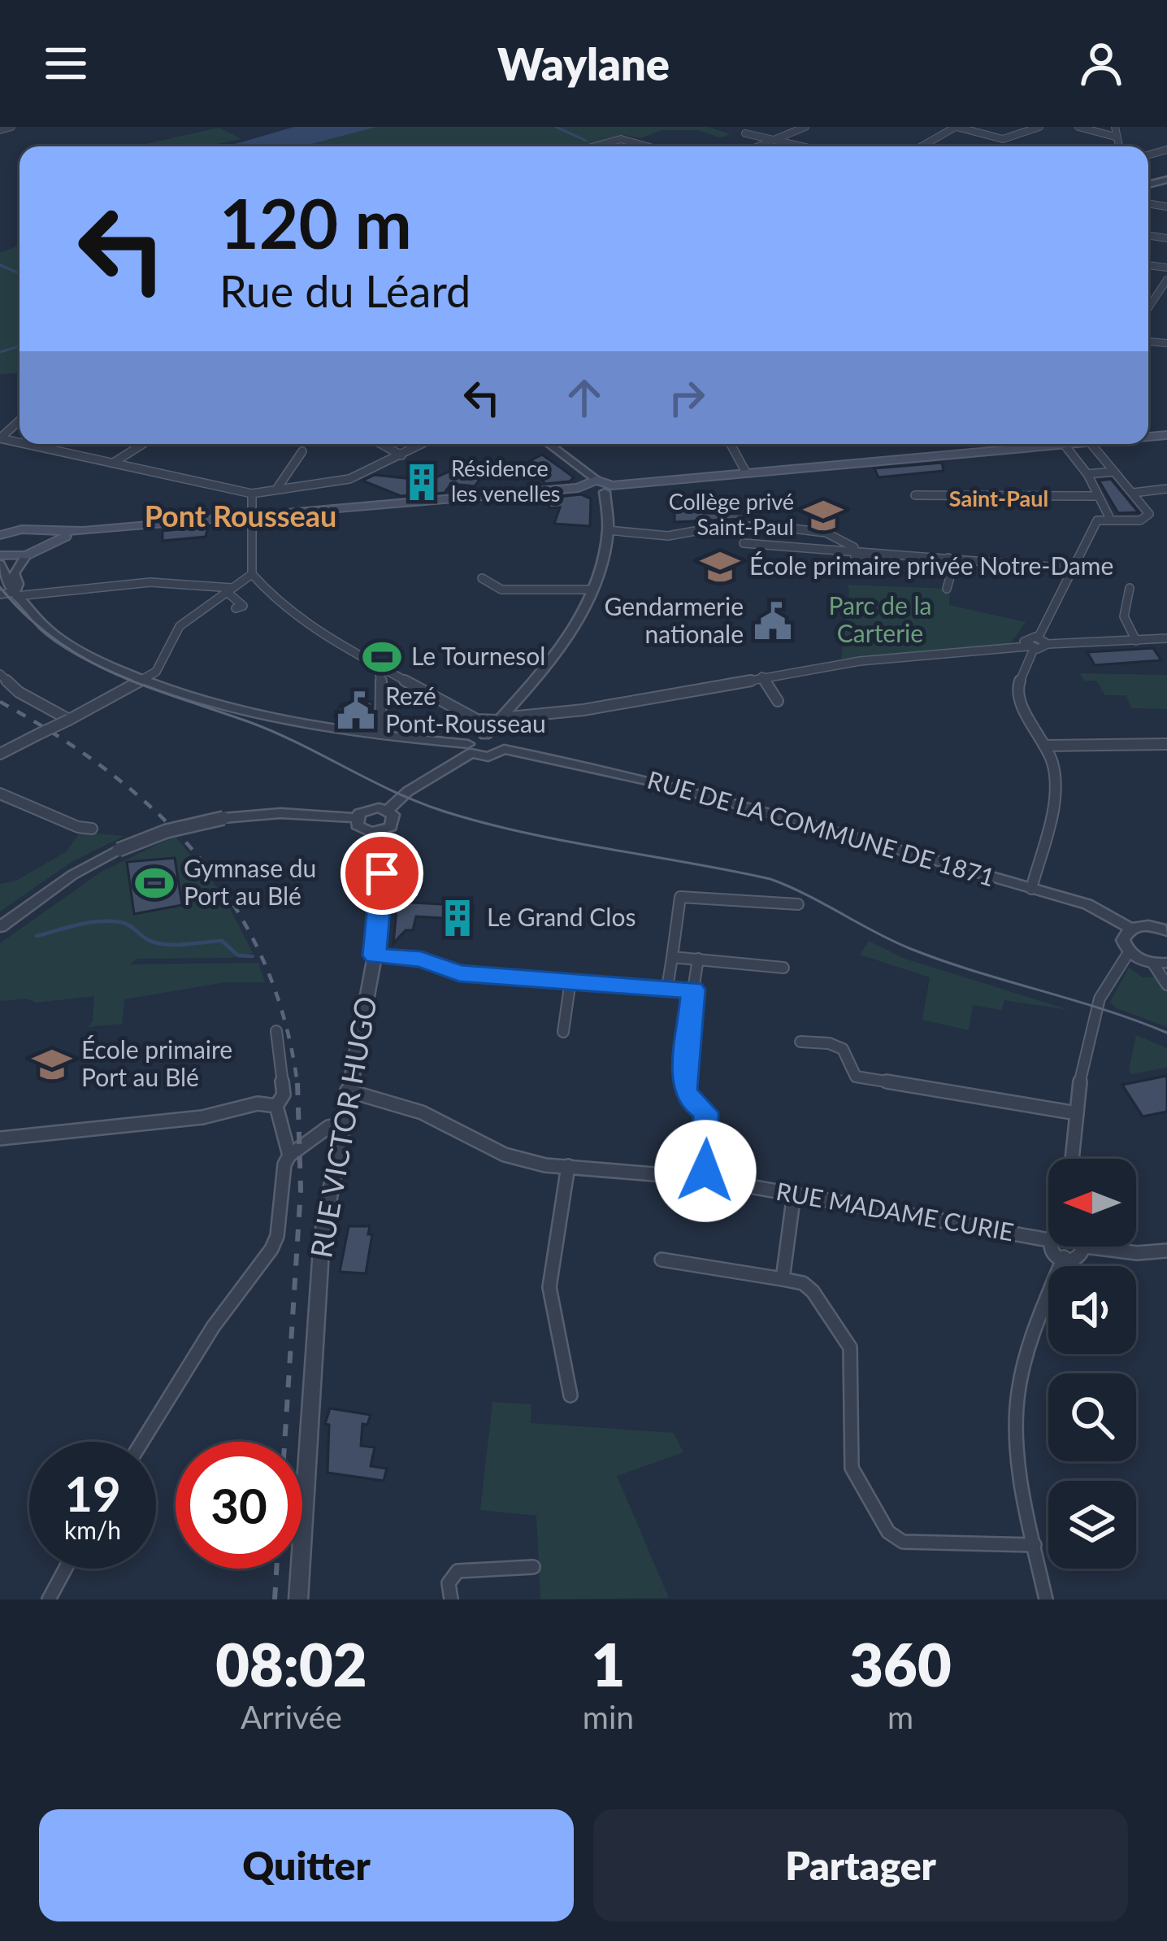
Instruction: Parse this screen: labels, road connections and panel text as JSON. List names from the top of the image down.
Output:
{
  "streets": {
    "street": ["RUE DE LA COMMUNE DE 1871", "RUE VICTOR HUGO", "RUE MADAME CURIE"]
  },
  "crossings": [
    ["RUE VICTOR HUGO", "RUE MADAME CURIE"]
  ],
  "districts": ["Saint-Paul", "Pont Rousseau"],
  "parks": ["Parc de la Carterie"],
  "places": {
    "building": ["Résidence les venelles", "Le Grand Clos"],
    "school or university": ["Collège privé Saint-Paul", "École primaire privée Notre-Dame", "École primaire Port au Blé"],
    "public building": ["Gendarmerie nationale", "Rezé Pont-Rousseau"],
    "sports": ["Le Tournesol", "Gymnase du Port au Blé"]
  },
  "north": "left",
  "page": {
    "header": "Waylane",
    "turn": ["120 m", "Rue du Léard"],
    "speed": "19 km/h",
    "limit": "30",
    "eta": [
      "08:02",
      "Arrivée",
      "1",
      "min",
      "360",
      "m"
    ],
    "buttons": ["Quitter", "Partager"]
  }
}
